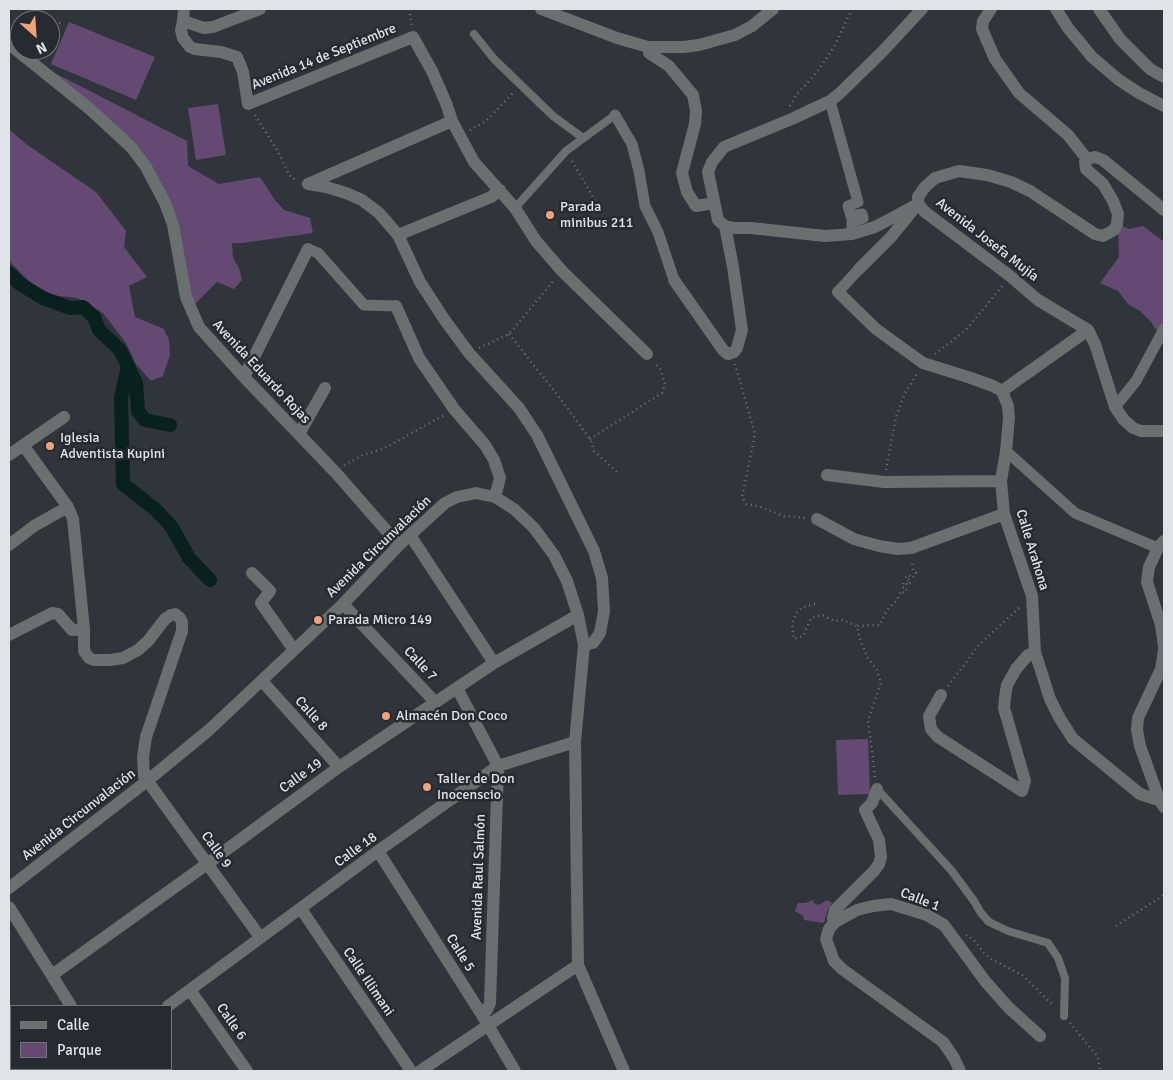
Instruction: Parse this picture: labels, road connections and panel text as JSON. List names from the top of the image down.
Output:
{
  "streets": {
    "street": [
      "Avenida 14 de Septiembre",
      "Avenida Josefa Mujía",
      "Avenida Eduardo Rojas",
      "Avenida Circunvalación",
      "Calle Arahona",
      "Calle 7",
      "Calle 8",
      "Calle 19",
      "Calle 9",
      "Calle 18",
      "Avenida Raul Salmón",
      "Calle 1",
      "Calle 5",
      "Calle Illimani",
      "Calle 6"
    ]
  },
  "crossings": [
    ["Avenida Eduardo Rojas", "Avenida Circunvalación"],
    ["Avenida Circunvalación", "Calle 7"],
    ["Avenida Circunvalación", "Calle 8"],
    ["Avenida Circunvalación", "Calle 19"],
    ["Avenida Circunvalación", "Calle 9"],
    ["Avenida Circunvalación", "Calle 18"],
    ["Calle 7", "Calle 19"],
    ["Calle 8", "Calle 19"],
    ["Calle 19", "Calle 9"],
    ["Calle 19", "Avenida Raul Salmón"],
    ["Calle 9", "Calle 18"],
    ["Calle 18", "Avenida Raul Salmón"],
    ["Calle 18", "Calle 5"],
    ["Calle 18", "Calle Illimani"],
    ["Calle 18", "Calle 6"],
    ["Avenida Raul Salmón", "Calle 5"]
  ],
  "places": [
    "Parada minibus 211",
    "Iglesia Adventista Kupini",
    "Parada Micro 149",
    "Almacén Don Coco",
    "Taller de Don Inocenscio"
  ],
  "legend": ["Calle", "Parque"],
  "north": "bottom right"
}
